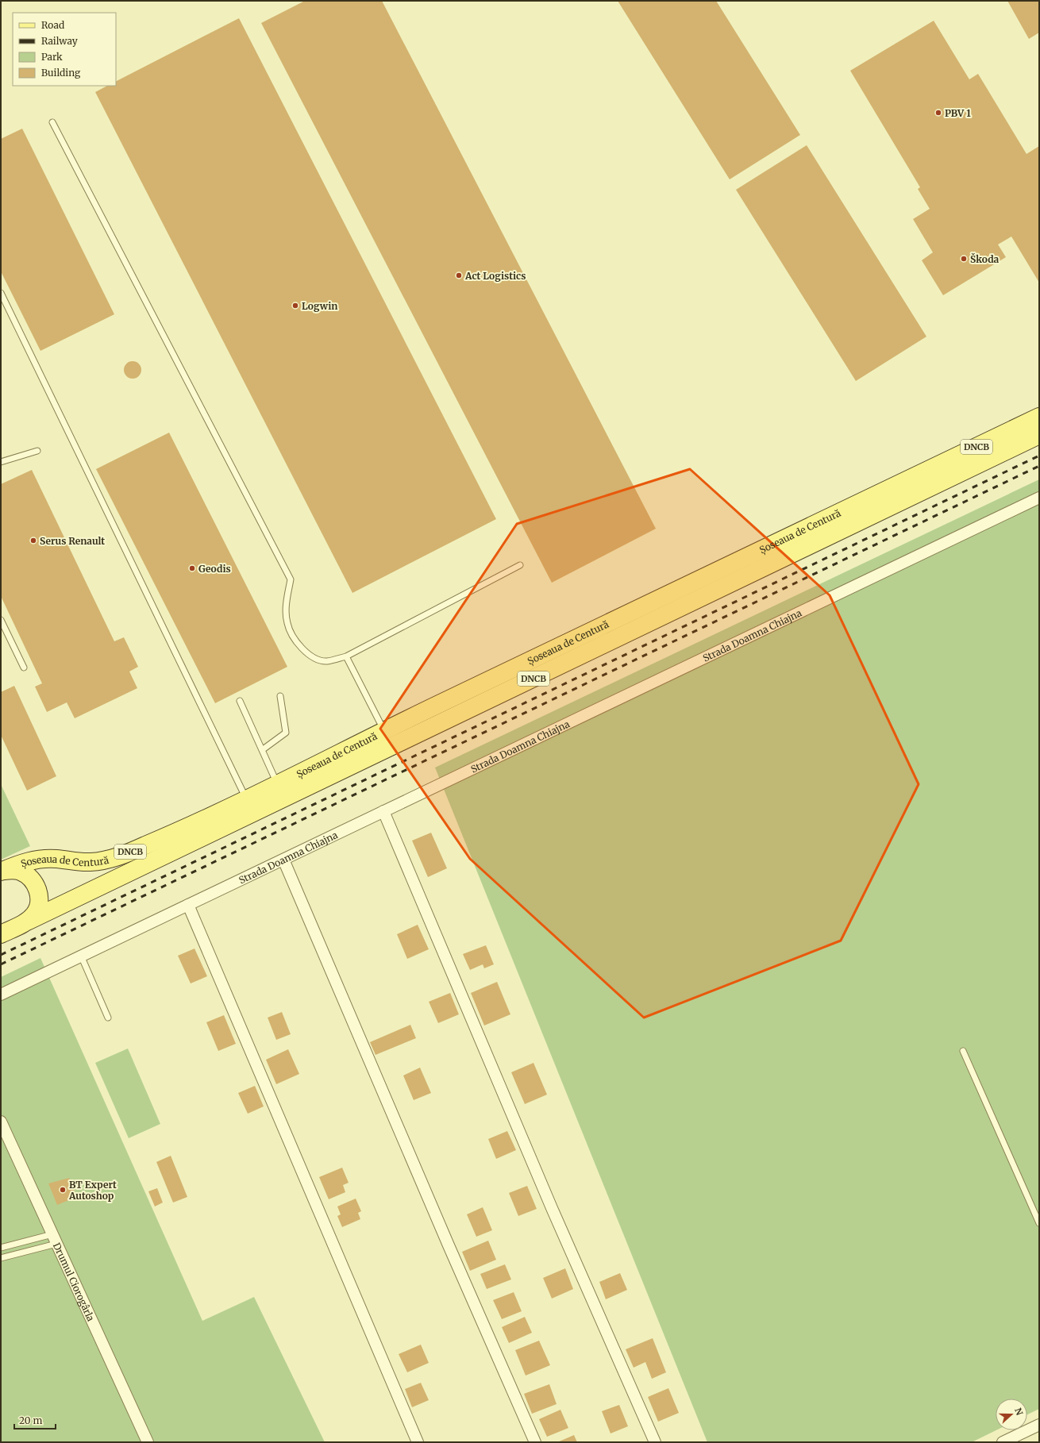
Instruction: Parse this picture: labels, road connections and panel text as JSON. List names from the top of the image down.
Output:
{
  "streets": {
    "main road": ["DNCB", "Șoseaua de Centură"],
    "street": ["Strada Doamna Chiajna", "Drumul Ciorogârla"]
  },
  "crossings": [
    ["DNCB", "Șoseaua de Centură"]
  ],
  "places": [
    "PBV 1",
    "Škoda",
    "Act Logistics",
    "Logwin",
    "Serus Renault",
    "Geodis",
    "BT Expert Autoshop"
  ],
  "legend": [
    "Road",
    "Railway",
    "Park",
    "Building"
  ],
  "scale_bar": "20 m",
  "north": "right"
}
